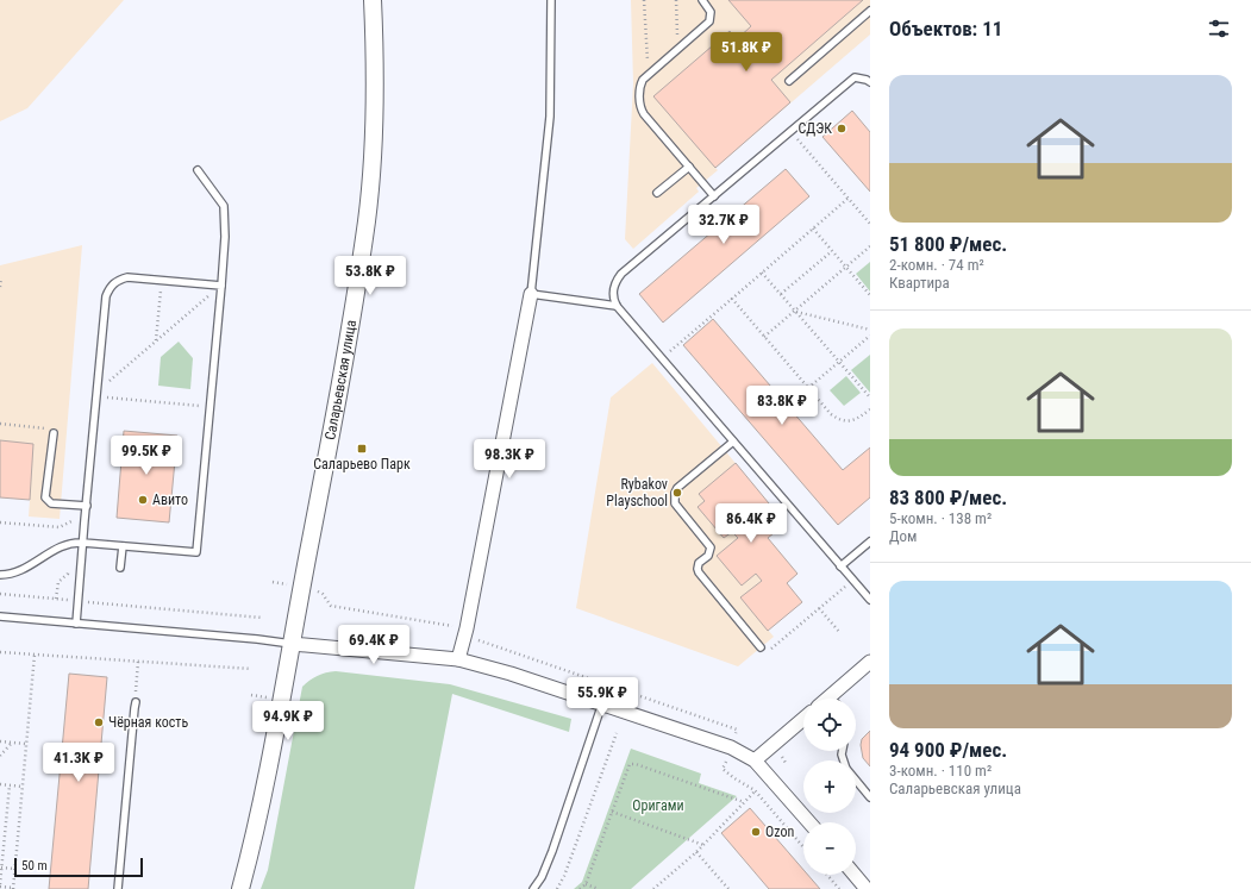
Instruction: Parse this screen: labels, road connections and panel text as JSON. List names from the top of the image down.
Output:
{
  "streets": {
    "street": ["Саларьевская улица"]
  },
  "parks": ["Оригами"],
  "places": {
    "other": [
      "СДЭК",
      "Rybakov Playschool",
      "Авито",
      "Чёрная кость",
      "Ozon"
    ],
    "transit": ["Саларьево Парк"]
  },
  "scale_bar": "50 m",
  "page": {
    "heading": "Объектов: 11",
    "price": [
      "51.8K ₽",
      "32.7K ₽",
      "53.8K ₽",
      "83.8K ₽",
      "99.5K ₽",
      "98.3K ₽",
      "86.4K ₽",
      "69.4K ₽",
      "55.9K ₽",
      "94.9K ₽",
      "41.3K ₽"
    ],
    "list": [
      {
        "name": "51 800 ₽/мес.",
        "note": "2-комн. · 74 m² · Квартира"
      },
      {
        "name": "83 800 ₽/мес.",
        "note": "5-комн. · 138 m² · Дом"
      },
      {
        "name": "94 900 ₽/мес.",
        "note": "3-комн. · 110 m² · Саларьевская улица"
      }
    ],
    "map_buttons": ["+", "−"],
    "scale": "50 m"
  }
}
